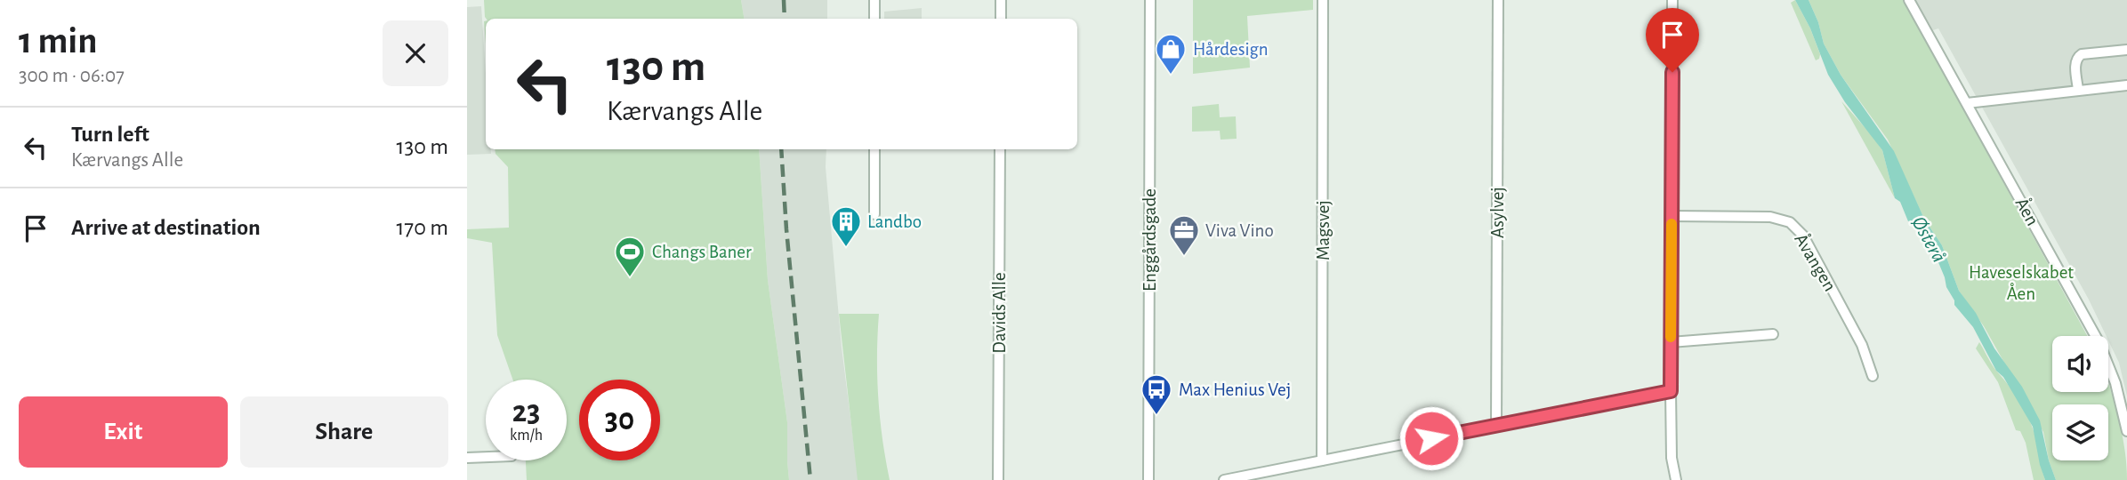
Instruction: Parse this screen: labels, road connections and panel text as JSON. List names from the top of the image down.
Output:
{
  "streets": {
    "street": [
      "Åen",
      "Asylvej",
      "Magsvej",
      "Enggårdsgade",
      "Åvangen",
      "Davids Alle"
    ]
  },
  "water": ["Østerå"],
  "parks": ["Haveselskabet Åen"],
  "places": {
    "shop": ["Hårdesign"],
    "building": ["Landbo"],
    "office": ["Viva Vino"],
    "sports": ["Changs Baner"],
    "bus stop": ["Max Henius Vej"]
  },
  "page": {
    "heading": ["1 min", "300 m · 06:07"],
    "turn": ["130 m", "Kærvangs Alle"],
    "list": [
      {
        "name": "Turn left",
        "note": "Kærvangs Alle",
        "value": "130 m"
      },
      {
        "name": "Arrive at destination",
        "value": "170 m"
      }
    ],
    "speed": "23 km/h",
    "limit": "30",
    "buttons": ["Exit", "Share"]
  }
}
